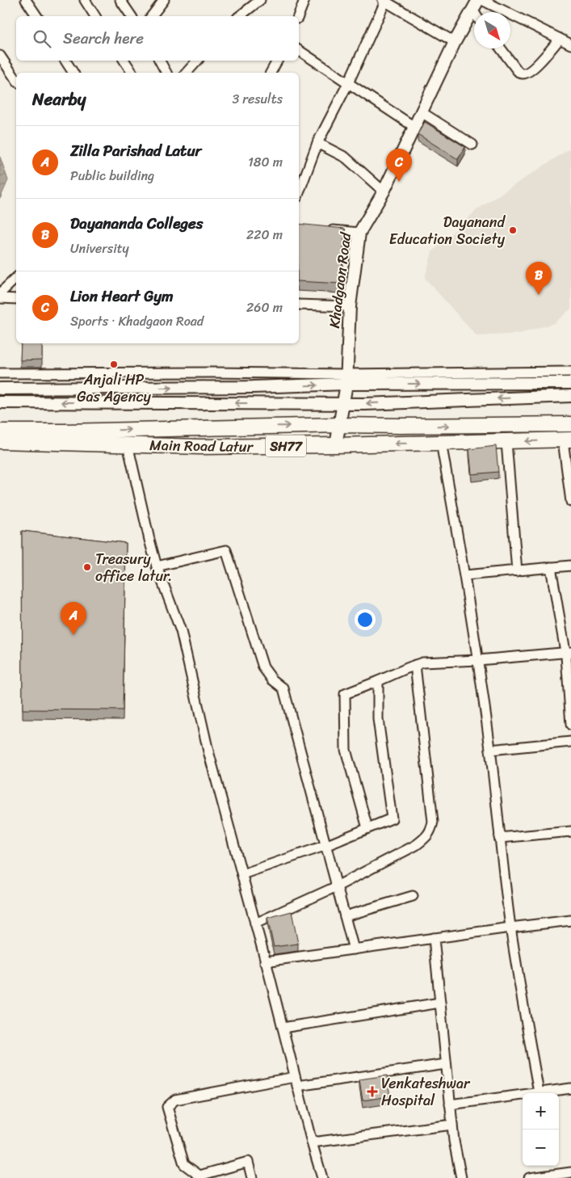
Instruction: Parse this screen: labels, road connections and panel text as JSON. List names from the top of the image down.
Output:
{
  "streets": {
    "main road": ["Main Road Latur", "SH77"],
    "street": ["Khadgaon Road"]
  },
  "crossings": [
    ["Khadgaon Road", "Main Road Latur"],
    ["Main Road Latur", "SH77"]
  ],
  "places": {
    "other": ["Dayanand Education Society", "Anjali HP Gas Agency", "Treasury office latur."],
    "health": ["Venkateshwar Hospital"]
  },
  "north": "bottom right",
  "page": {
    "search": "Search here",
    "heading": ["Nearby", "3 results"],
    "list": [
      {
        "mark": "A",
        "name": "Zilla Parishad Latur",
        "note": "Public building",
        "value": "180 m"
      },
      {
        "mark": "B",
        "name": "Dayananda Colleges",
        "note": "University",
        "value": "220 m"
      },
      {
        "mark": "C",
        "name": "Lion Heart Gym",
        "note": "Sports · Khadgaon Road",
        "value": "260 m"
      }
    ],
    "pins": ["C", "B", "A"],
    "map_buttons": ["+", "−"]
  }
}
